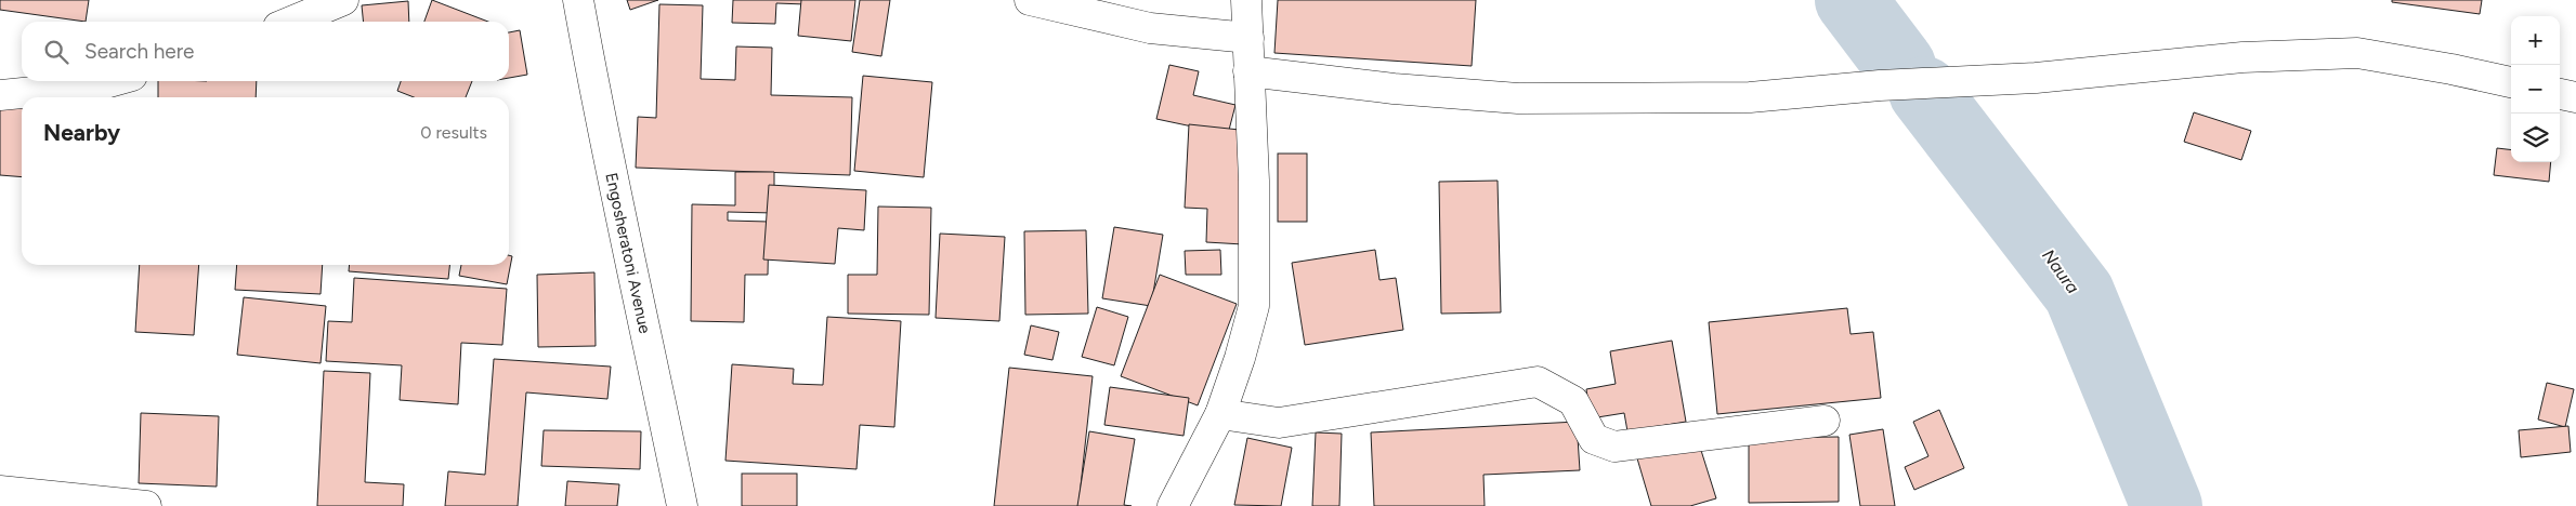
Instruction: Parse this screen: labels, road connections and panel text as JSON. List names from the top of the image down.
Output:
{
  "streets": {
    "street": ["Engosheratoni Avenue"]
  },
  "water": ["Naura"],
  "page": {
    "map_buttons": ["+", "−"],
    "search": "Search here",
    "heading": ["Nearby", "0 results"]
  }
}
